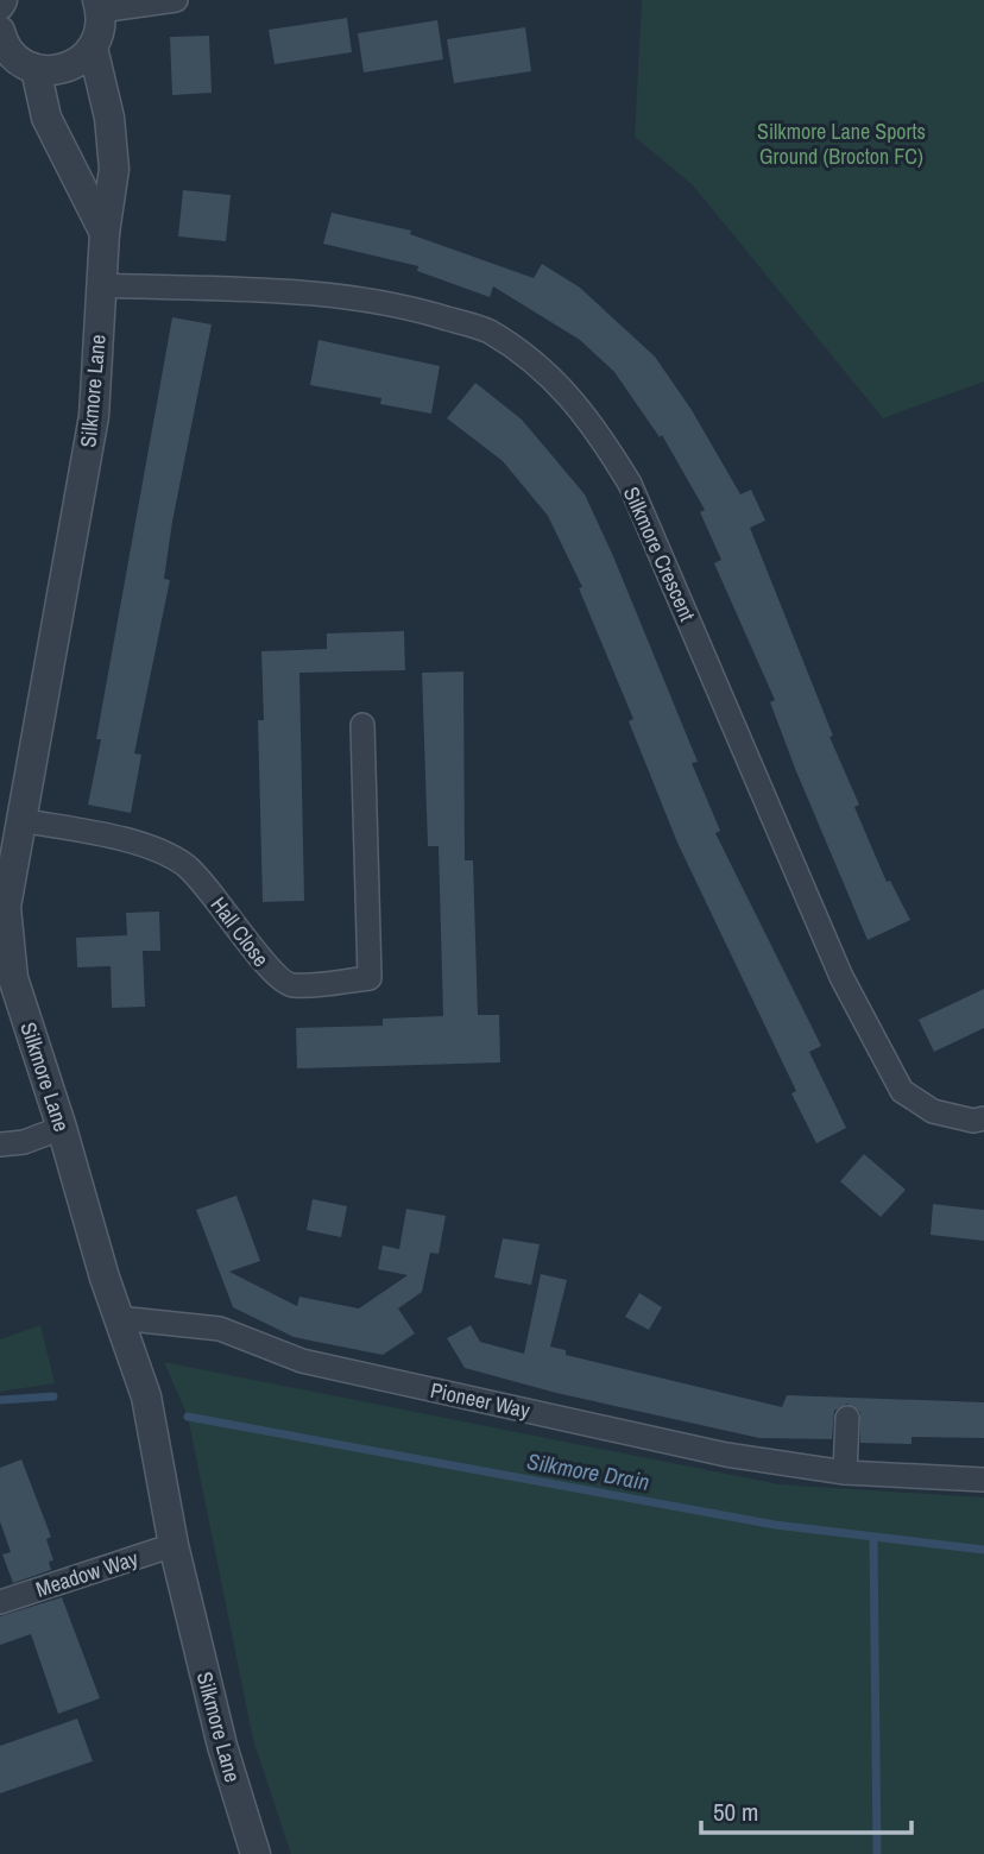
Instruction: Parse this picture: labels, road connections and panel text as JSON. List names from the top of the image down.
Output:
{
  "streets": {
    "street": [
      "Silkmore Lane",
      "Silkmore Crescent",
      "Hall Close",
      "Pioneer Way",
      "Meadow Way"
    ]
  },
  "crossings": [
    ["Silkmore Lane", "Silkmore Crescent"],
    ["Silkmore Lane", "Hall Close"],
    ["Silkmore Lane", "Pioneer Way"],
    ["Silkmore Lane", "Meadow Way"]
  ],
  "water": ["Silkmore Drain"],
  "parks": ["Silkmore Lane Sports Ground (Brocton FC)"],
  "scale_bar": "50 m"
}
